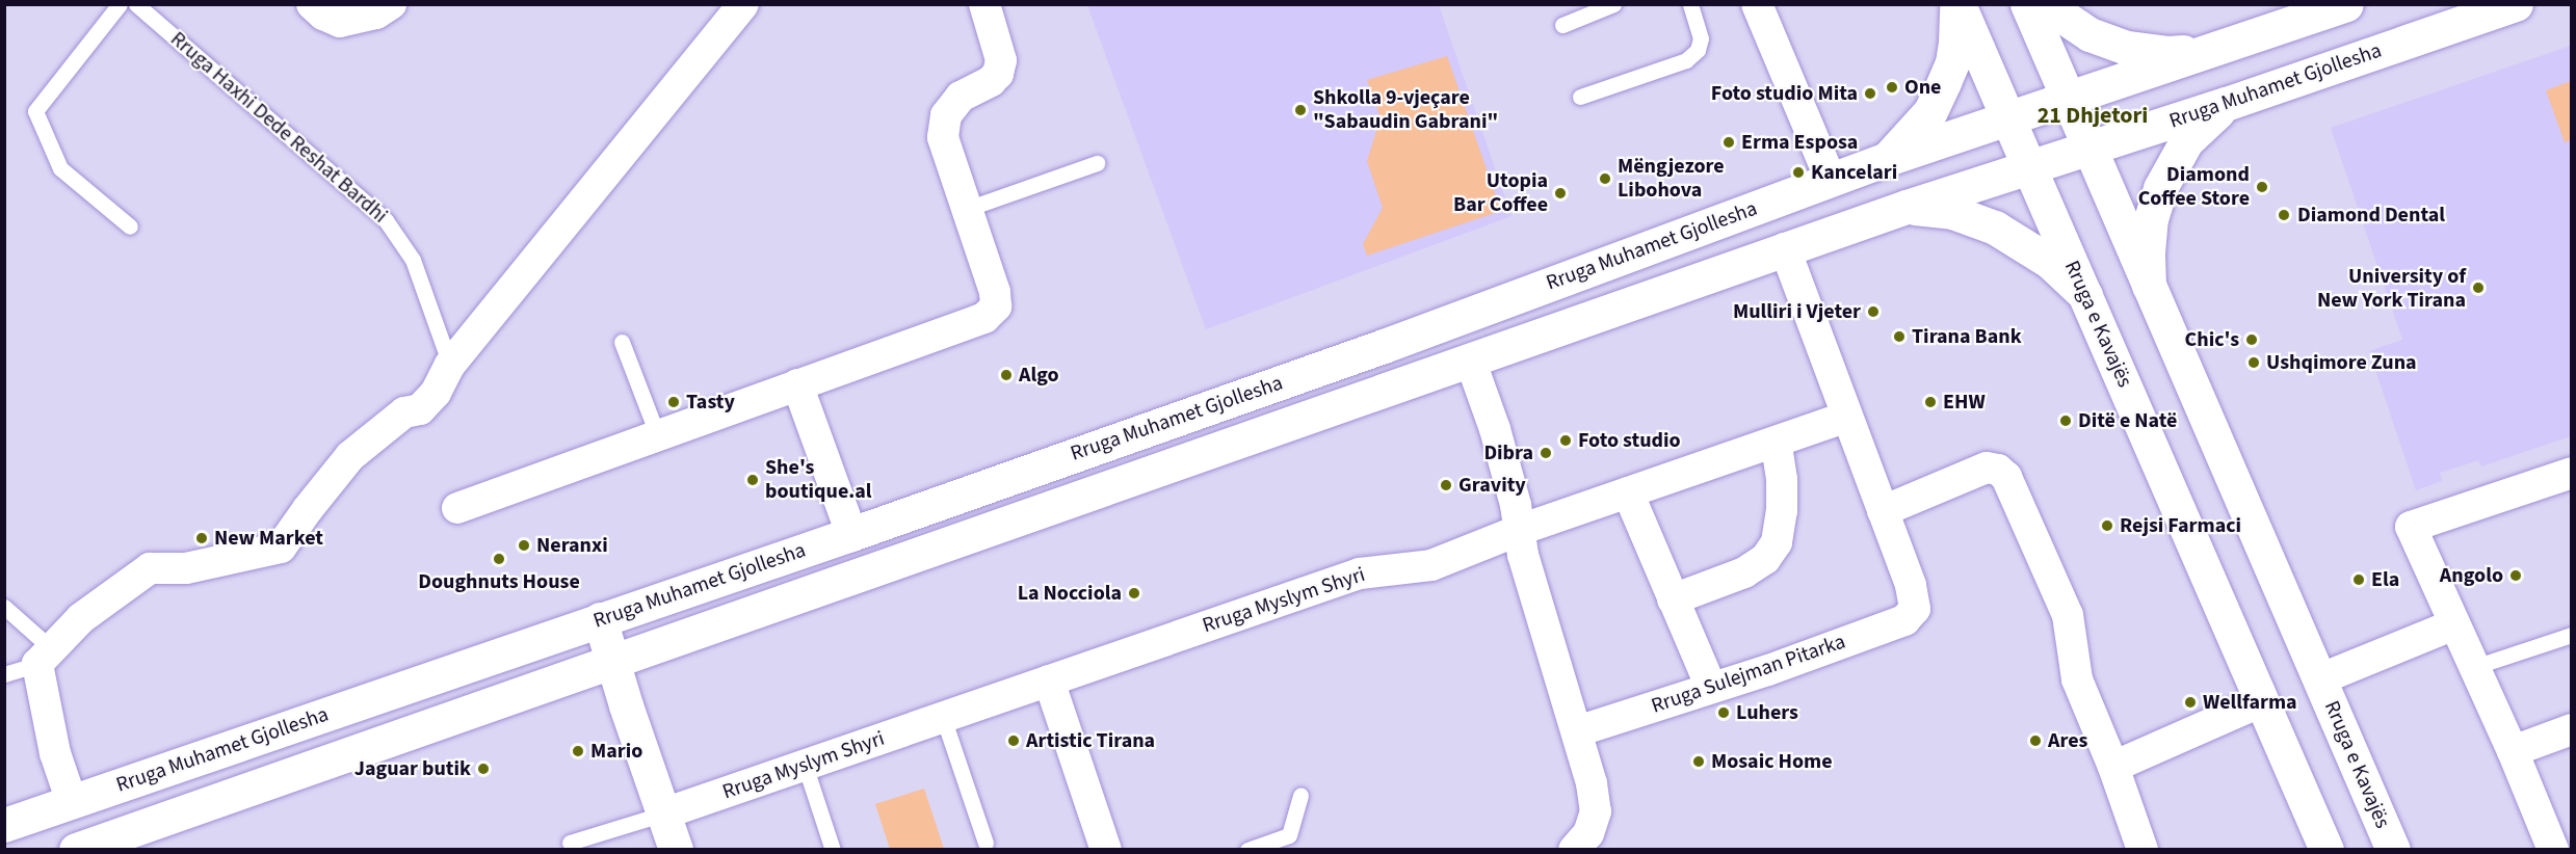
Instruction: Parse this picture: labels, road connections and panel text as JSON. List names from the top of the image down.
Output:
{
  "streets": {
    "main road": ["Rruga Muhamet Gjollesha", "Rruga e Kavajës"],
    "street": ["Rruga Myslym Shyri", "Rruga Sulejman Pitarka"],
    "lane": ["Rruga Haxhi Dede Reshat Bardhi"]
  },
  "crossings": [
    ["Rruga Muhamet Gjollesha", "Rruga e Kavajës"]
  ],
  "districts": ["21 Dhjetori"],
  "places": [
    "One",
    "Foto studio Mita",
    "Shkolla 9-vjeçare \"Sabaudin Gabrani\"",
    "Erma Esposa",
    "Kancelari",
    "Mëngjezore Libohova",
    "Diamond Coffee Store",
    "Utopia Bar Coffee",
    "Diamond Dental",
    "University of New York Tirana",
    "Mulliri i Vjeter",
    "Tirana Bank",
    "Chic's",
    "Ushqimore Zuna",
    "Algo",
    "Tasty",
    "EHW",
    "Ditë e Natë",
    "Foto studio",
    "Dibra",
    "She's boutique.al",
    "Gravity",
    "Rejsi Farmaci",
    "New Market",
    "Neranxi",
    "Doughnuts House",
    "Angolo",
    "Ela",
    "La Nocciola",
    "Wellfarma",
    "Luhers",
    "Artistic Tirana",
    "Ares",
    "Mario",
    "Mosaic Home",
    "Jaguar butik"
  ]
}
